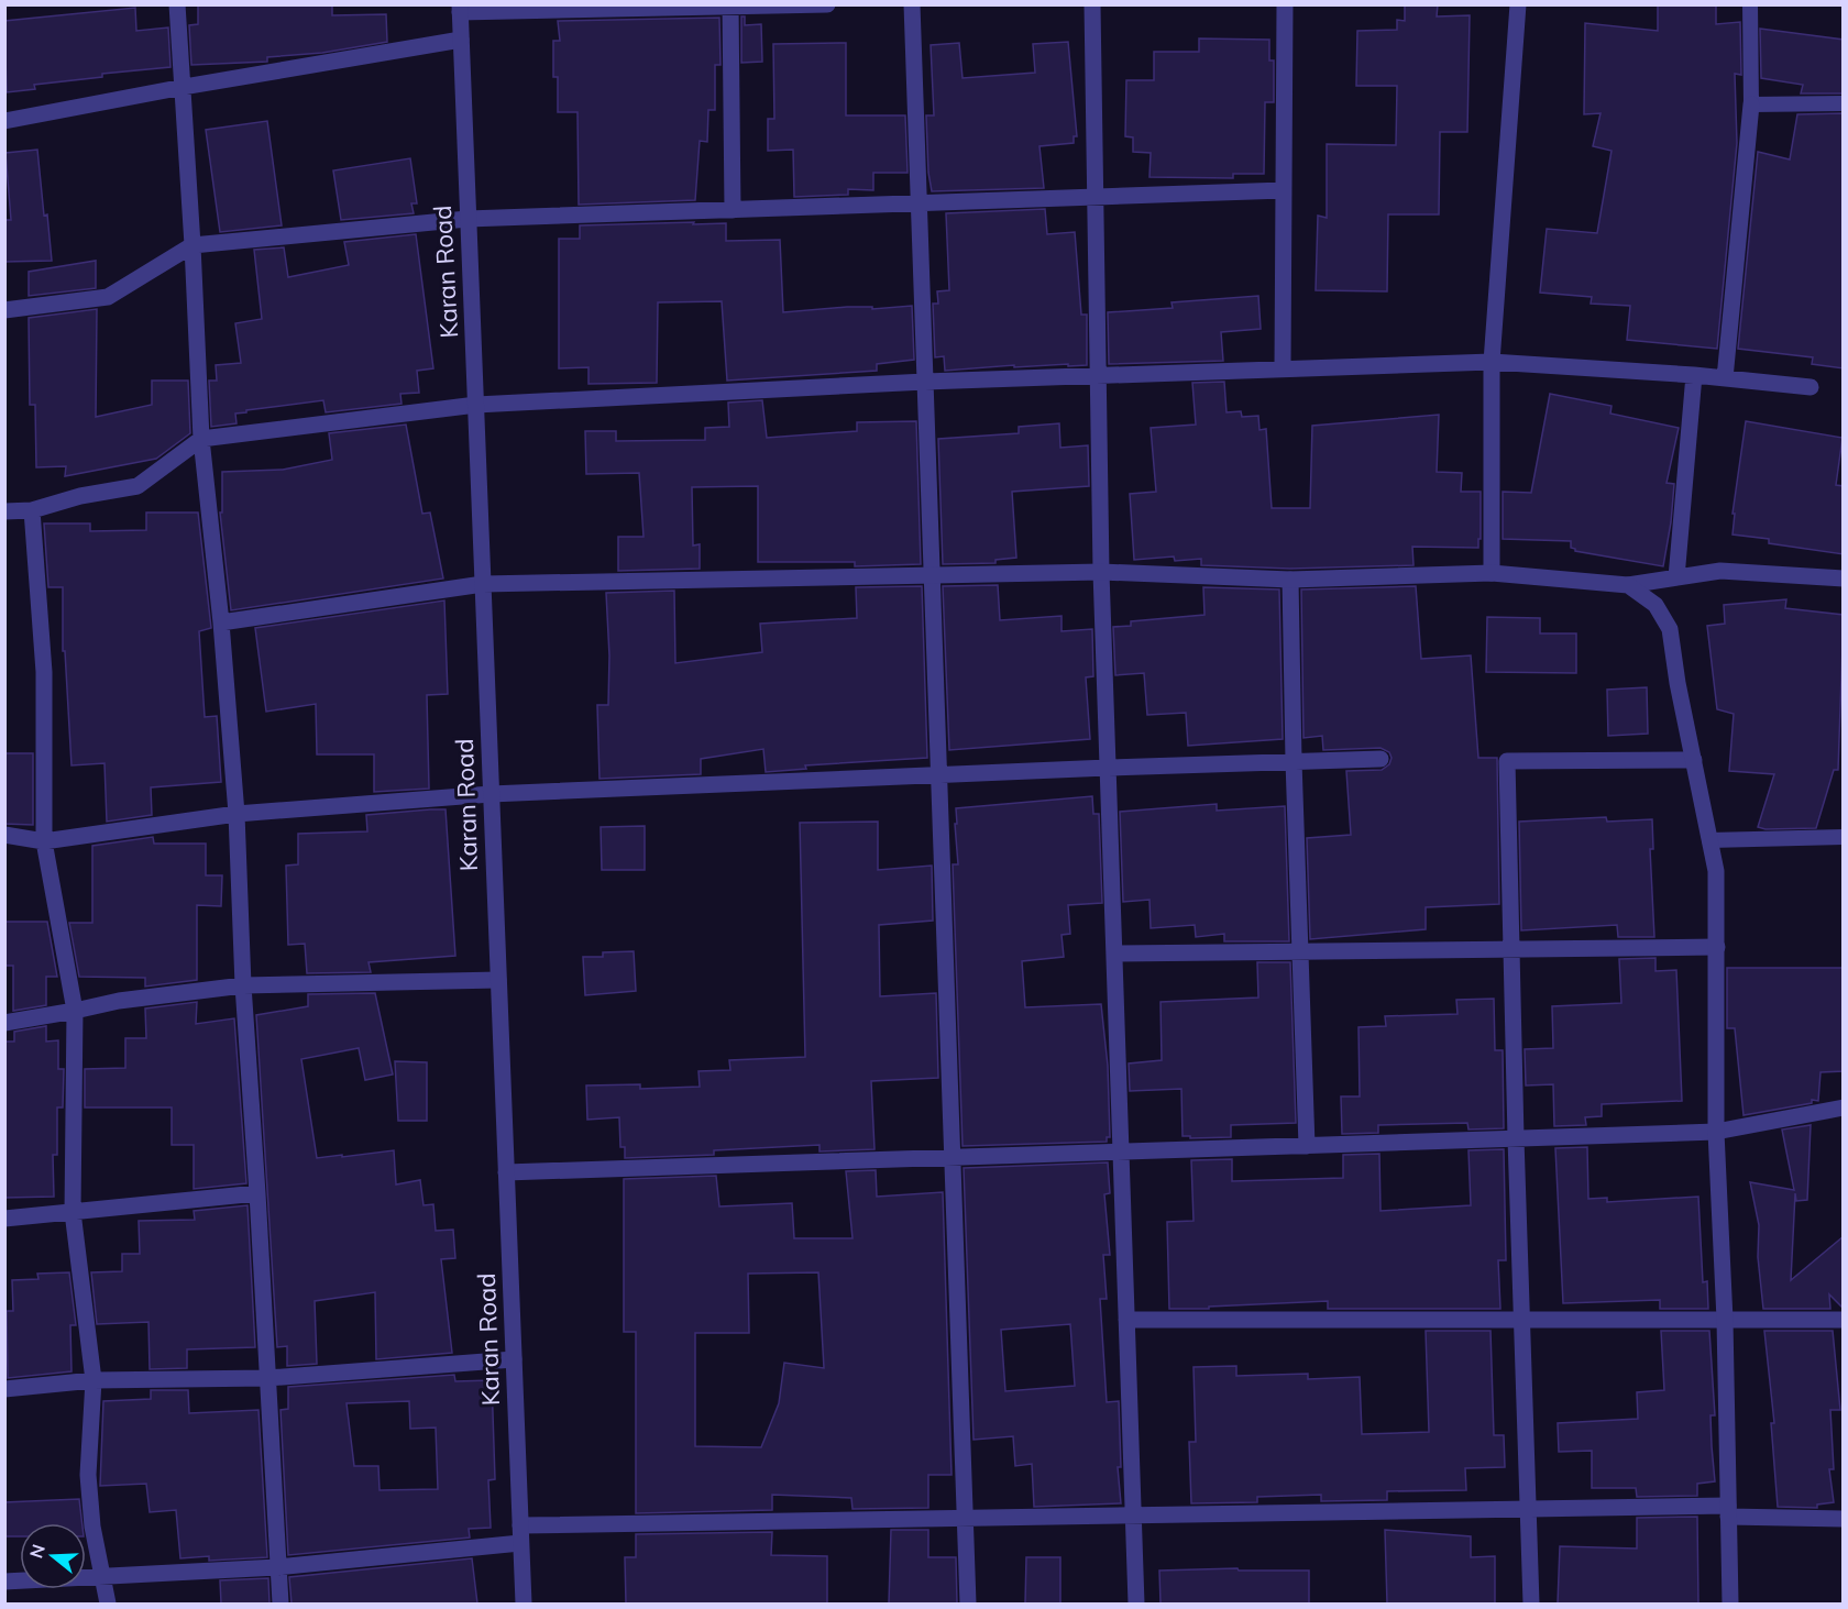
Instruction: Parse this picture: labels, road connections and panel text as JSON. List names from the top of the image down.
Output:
{
  "streets": {
    "street": ["Karan Road"]
  },
  "north": "left"
}
